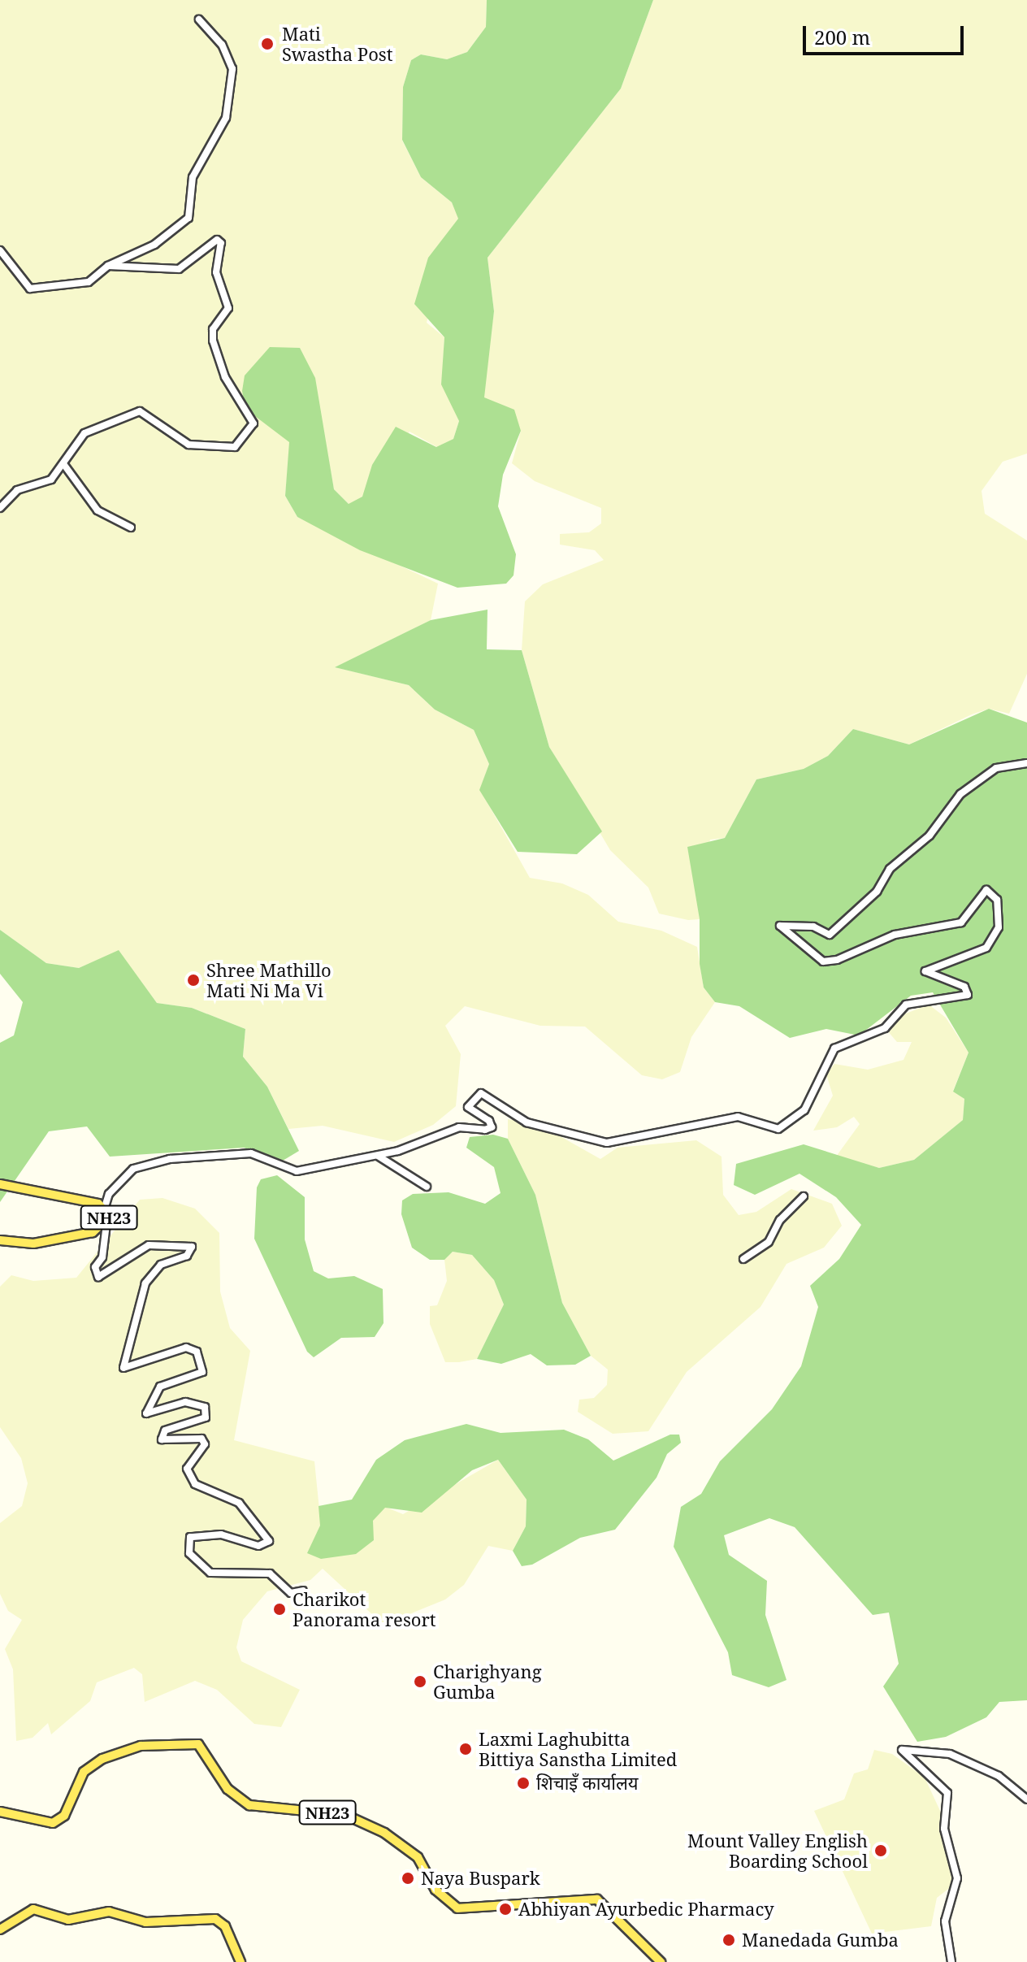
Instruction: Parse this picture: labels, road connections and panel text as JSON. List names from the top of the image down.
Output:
{
  "streets": {
    "main road": ["NH23"]
  },
  "places": [
    "Mati Swastha Post",
    "Shree Mathillo Mati Ni Ma Vi",
    "Charikot Panorama resort",
    "Charighyang Gumba",
    "Laxmi Laghubitta Bittiya Sanstha Limited",
    "शिचाइँ कार्यालय",
    "Mount Valley English Boarding School",
    "Naya Buspark",
    "Abhiyan Ayurbedic Pharmacy",
    "Manedada Gumba"
  ],
  "scale_bar": "200 m"
}
